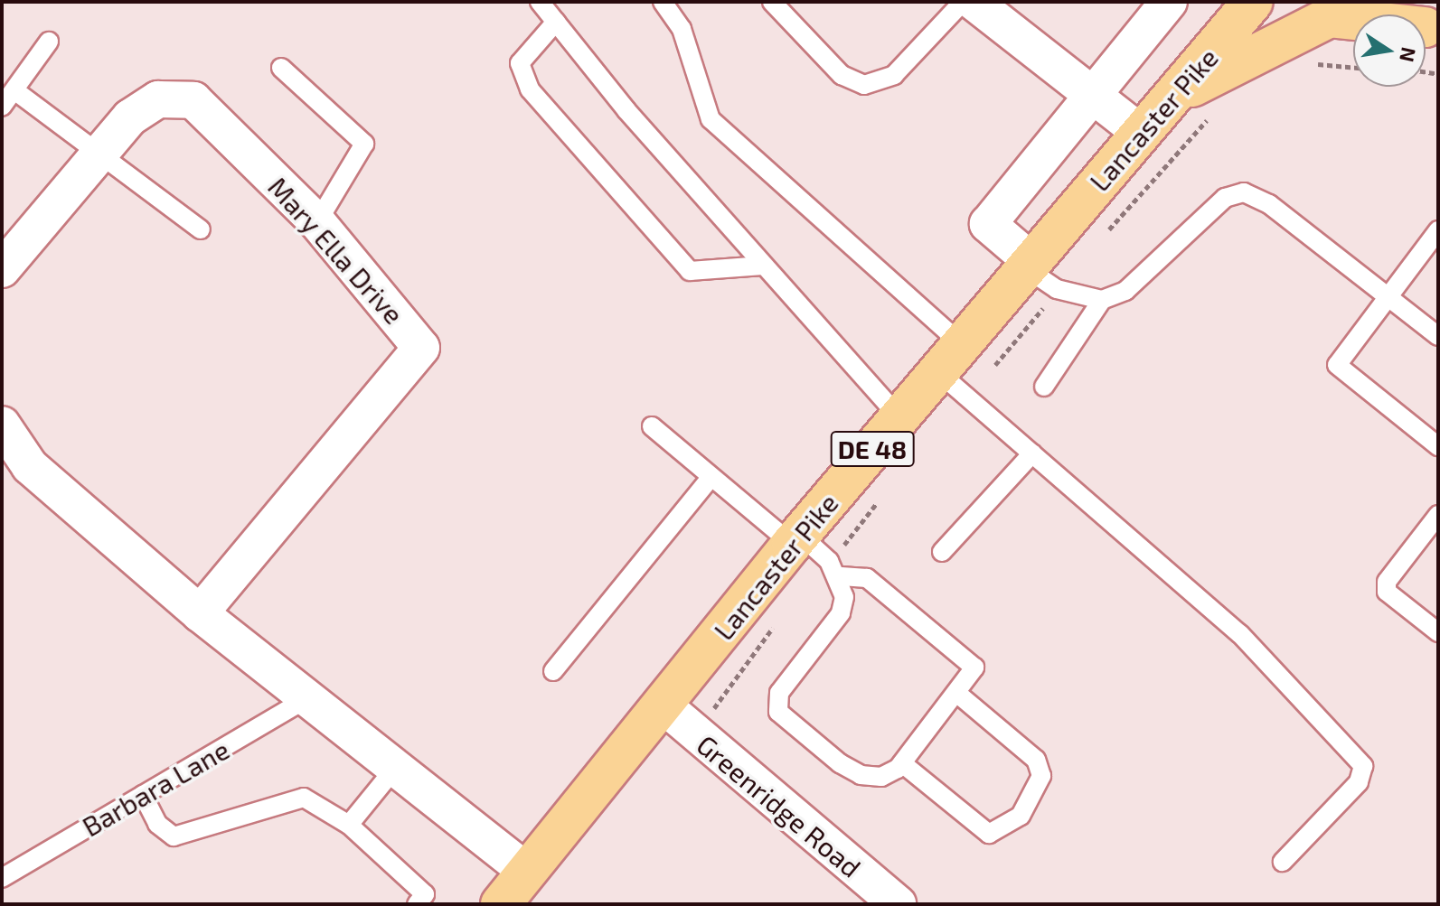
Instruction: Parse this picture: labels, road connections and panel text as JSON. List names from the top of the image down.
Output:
{
  "streets": {
    "main road": ["Lancaster Pike", "DE 48"],
    "street": ["Mary Ella Drive", "Greenridge Road"],
    "lane": ["Barbara Lane"]
  },
  "crossings": [
    ["Lancaster Pike", "Greenridge Road"]
  ],
  "north": "right"
}
